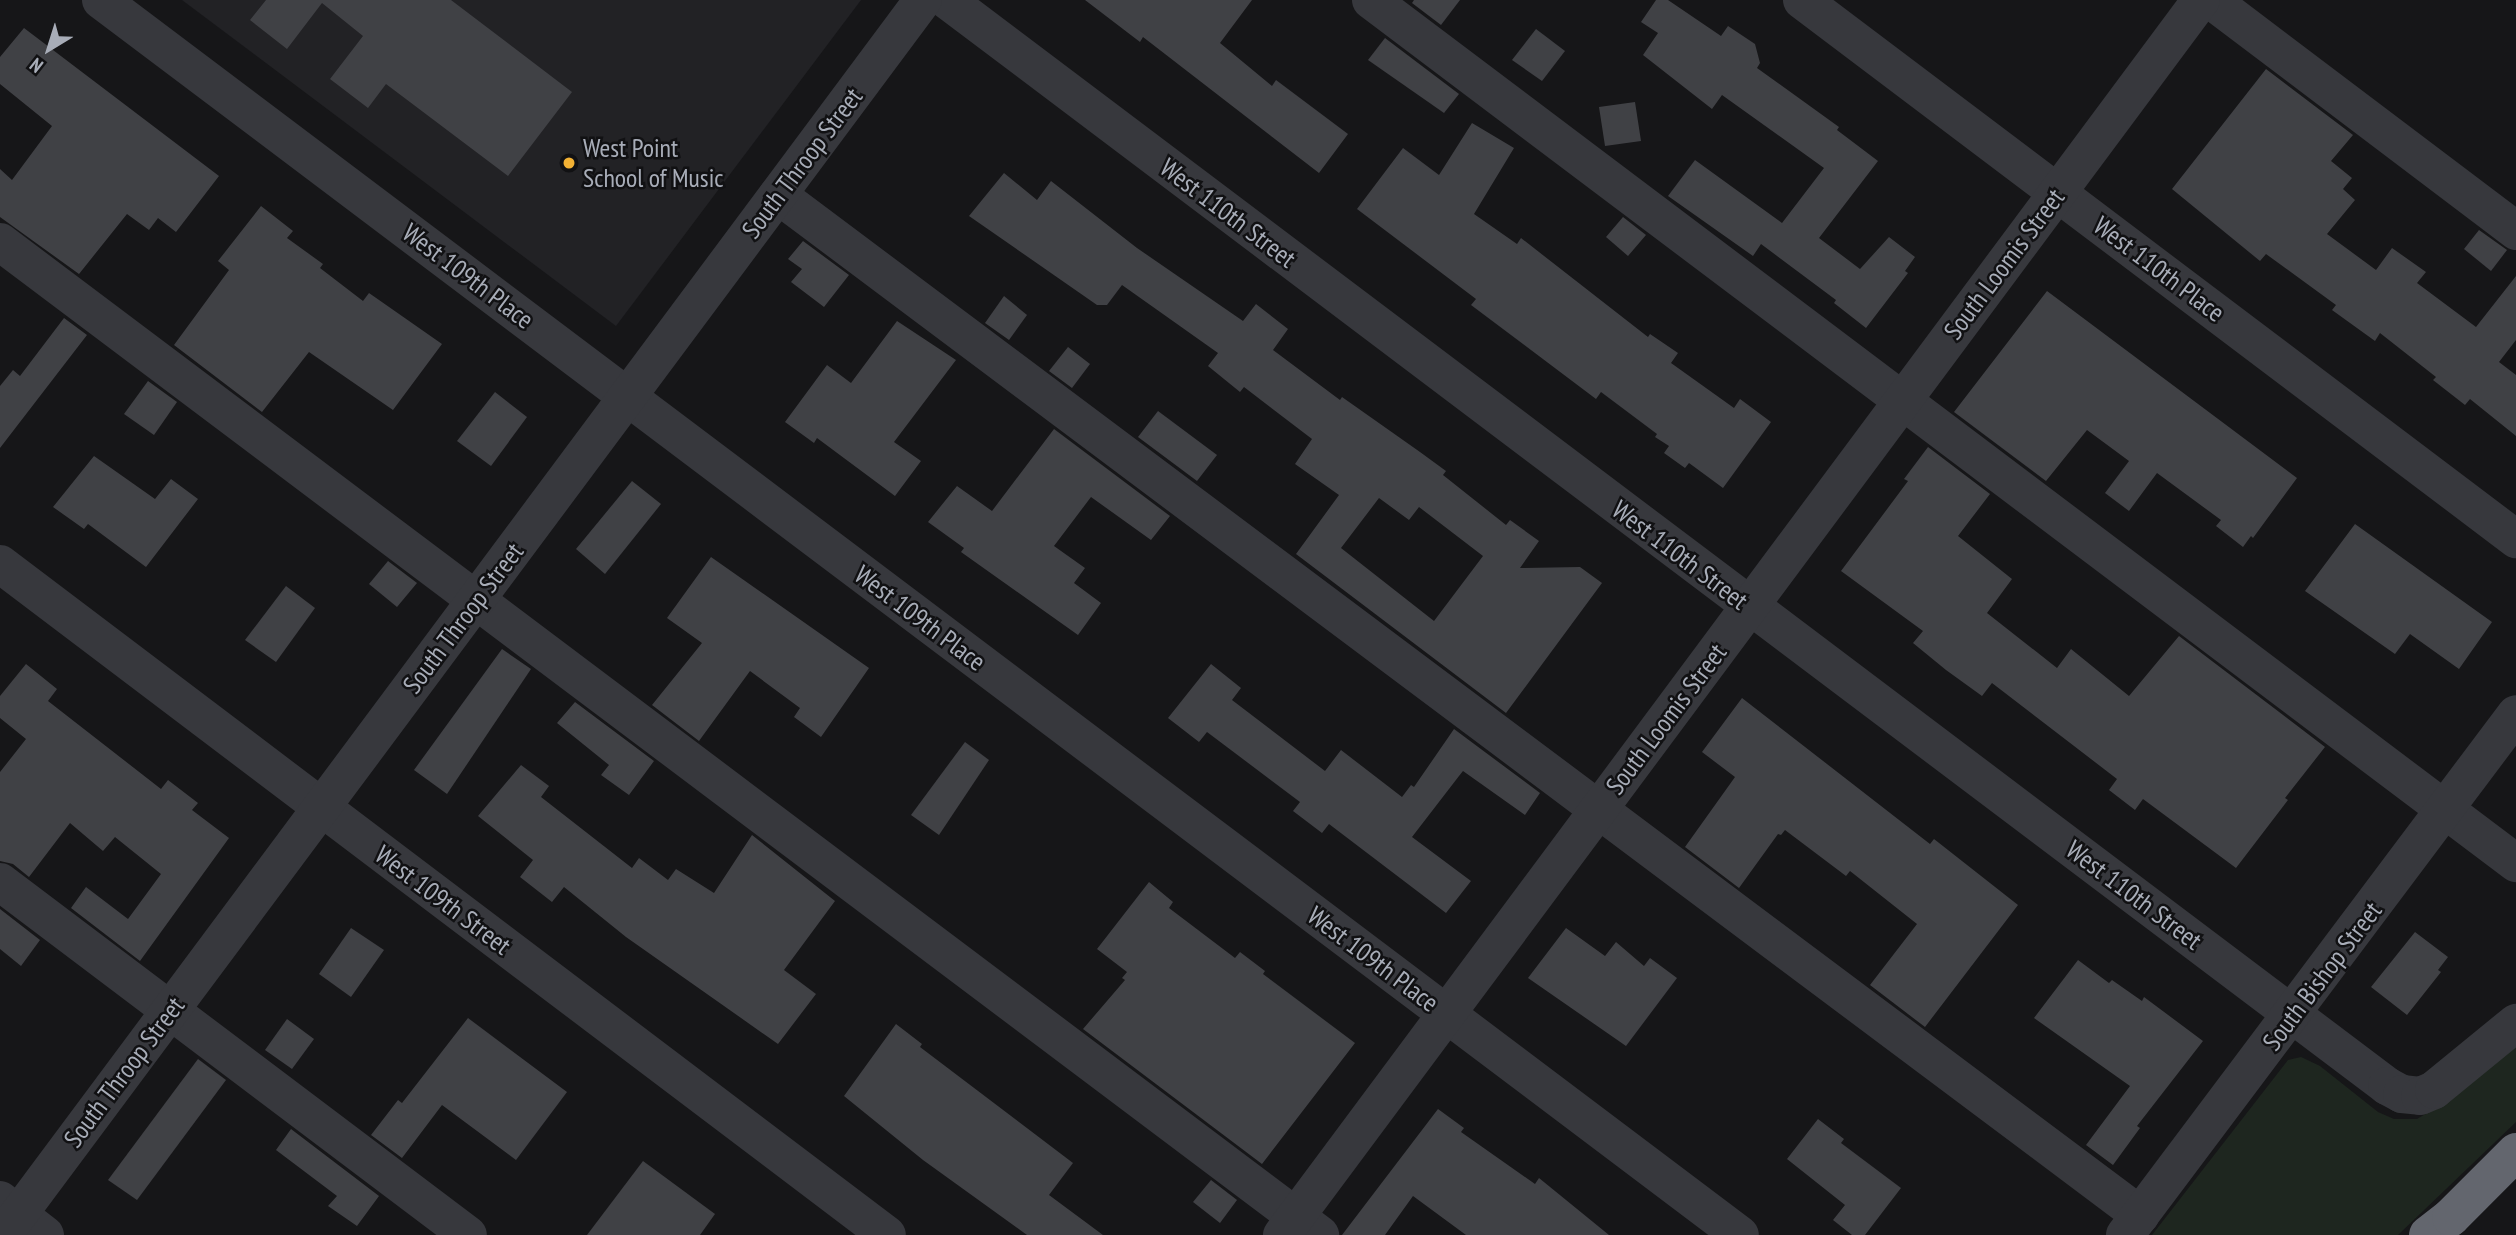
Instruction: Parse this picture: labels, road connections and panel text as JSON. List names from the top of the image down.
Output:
{
  "streets": {
    "street": [
      "South Throop Street",
      "West 110th Street",
      "South Loomis Street",
      "West 110th Place",
      "West 109th Place",
      "West 109th Street",
      "South Bishop Street"
    ]
  },
  "crossings": [
    ["South Throop Street", "West 109th Place"],
    ["South Throop Street", "West 109th Street"],
    ["West 110th Street", "South Loomis Street"],
    ["West 110th Street", "South Bishop Street"],
    ["South Loomis Street", "West 110th Place"],
    ["South Loomis Street", "West 109th Place"]
  ],
  "places": ["West Point School of Music"],
  "north": "bottom left"
}
